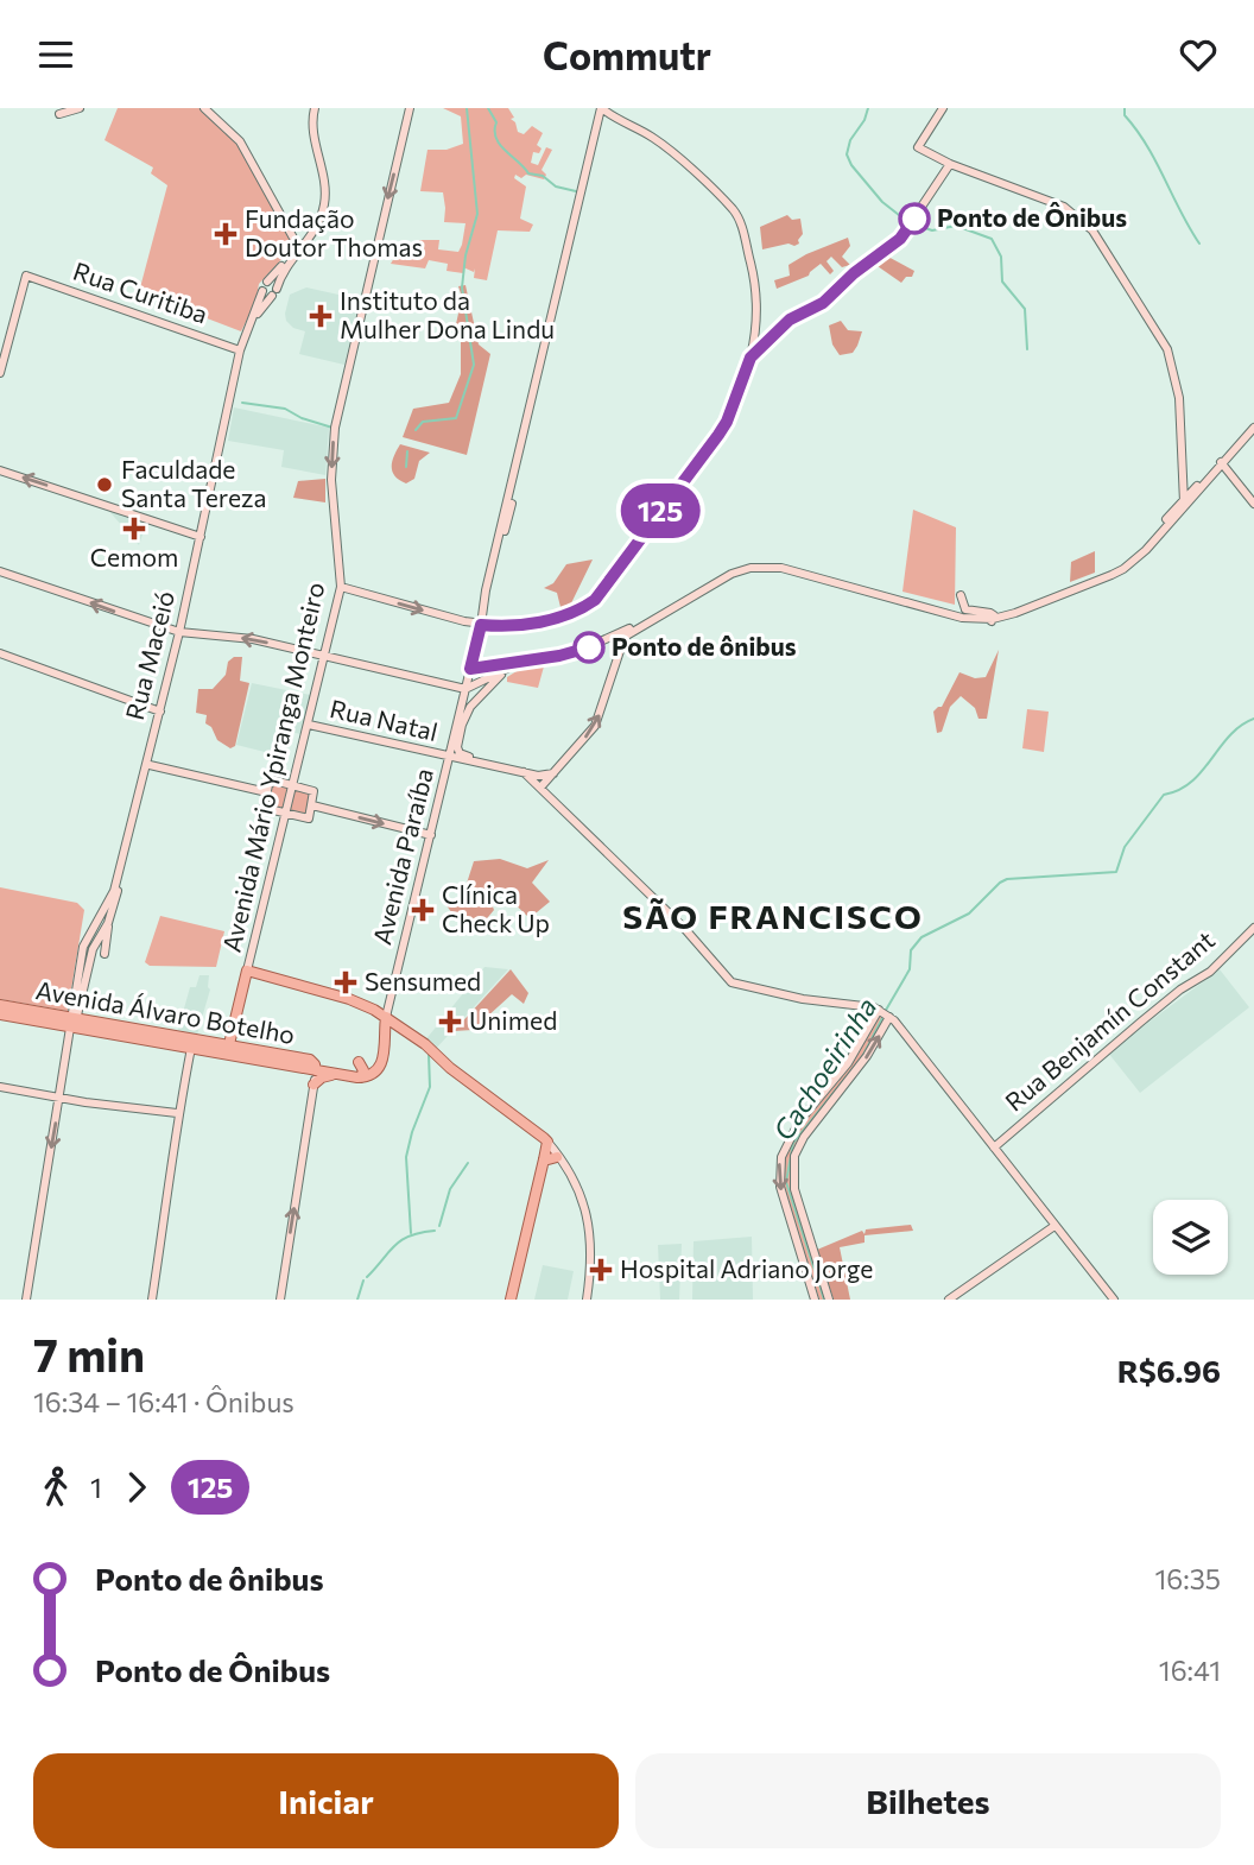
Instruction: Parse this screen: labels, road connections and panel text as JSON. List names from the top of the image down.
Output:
{
  "streets": {
    "main road": ["Avenida Mário Ypiranga Monteiro", "Avenida Paraíba", "Avenida Álvaro Botelho"],
    "street": [
      "Rua Curitiba",
      "Rua Maceió",
      "Rua Natal",
      "Rua Benjamín Constant"
    ]
  },
  "crossings": [
    ["Rua Curitiba", "Rua Maceió"],
    ["Rua Maceió", "Avenida Álvaro Botelho"],
    ["Rua Natal", "Avenida Mário Ypiranga Monteiro"],
    ["Rua Natal", "Avenida Paraíba"],
    ["Avenida Mário Ypiranga Monteiro", "Avenida Álvaro Botelho"]
  ],
  "one_way": ["Avenida Mário Ypiranga Monteiro"],
  "districts": ["SÃO FRANCISCO"],
  "water": ["Cachoeirinha"],
  "places": {
    "other": ["Ponto de Ônibus", "Faculdade Santa Tereza", "Ponto de ônibus"],
    "health": [
      "Fundação Doutor Thomas",
      "Instituto da Mulher Dona Lindu",
      "Cemom",
      "Clínica Check Up",
      "Sensumed",
      "Unimed",
      "Hospital Adriano Jorge"
    ]
  },
  "lines": ["bus line 125"],
  "page": {
    "header": "Commutr",
    "on_map": "125",
    "heading": ["7 min", "16:34 – 16:41 · Ônibus", "R$6.96"],
    "legs": ["1", "125"],
    "list": [
      {
        "name": "Ponto de ônibus",
        "value": "16:35"
      },
      {
        "name": "Ponto de Ônibus",
        "value": "16:41"
      }
    ],
    "buttons": ["Iniciar", "Bilhetes"]
  }
}
